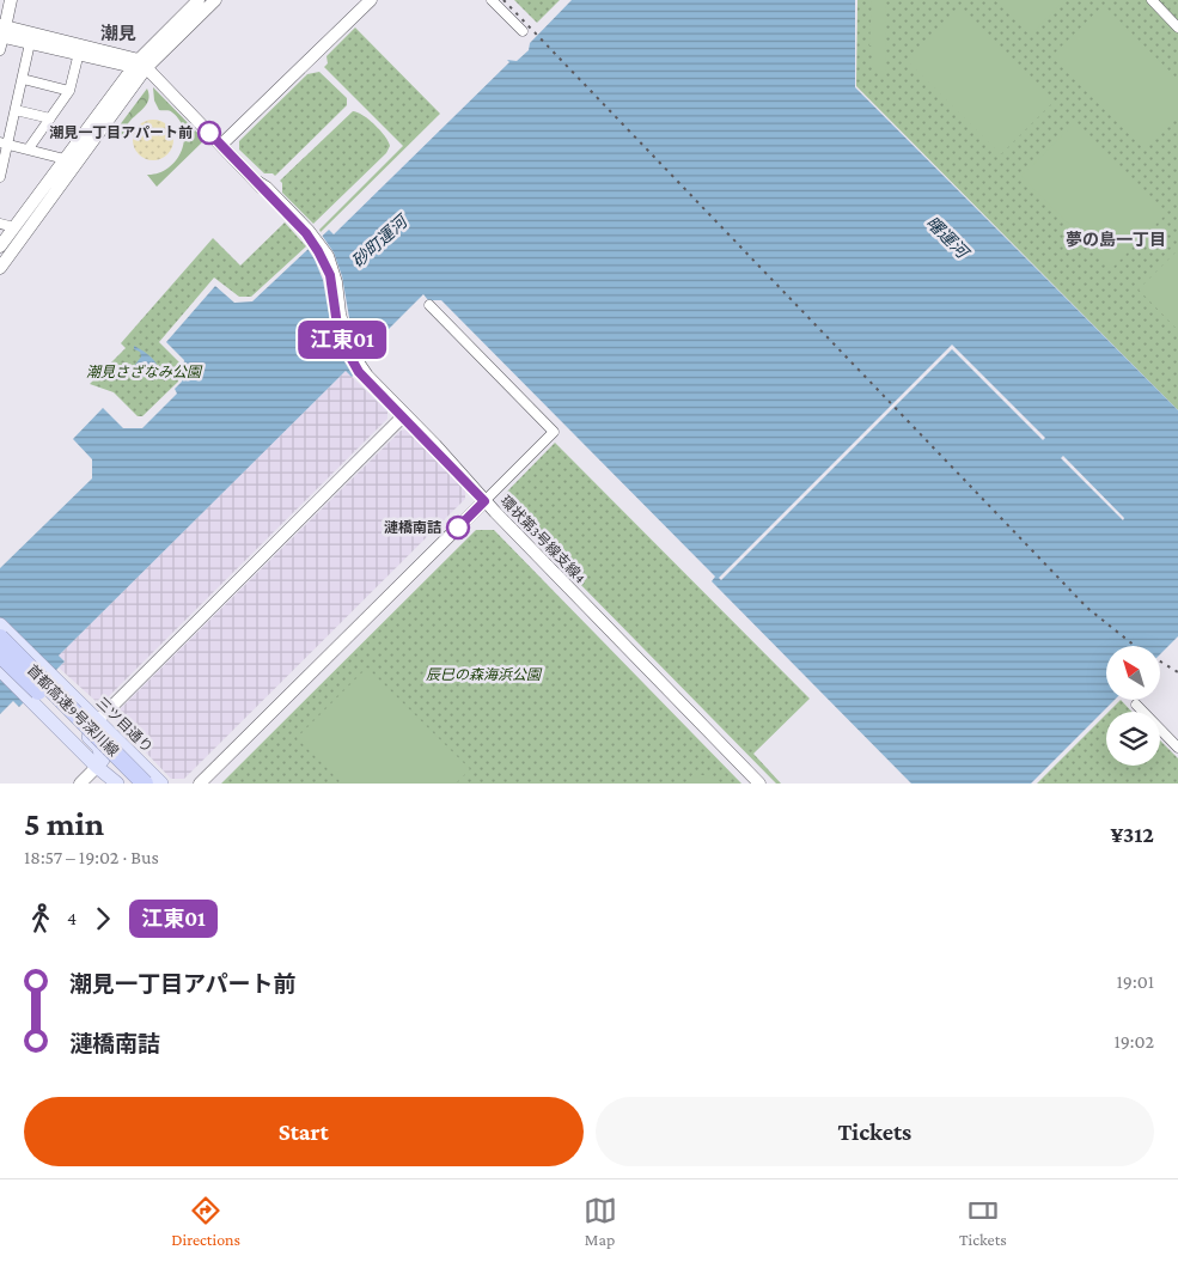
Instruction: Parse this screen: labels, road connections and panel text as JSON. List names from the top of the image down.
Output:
{
  "streets": {
    "highway": ["首都高速9号深川線"],
    "main road": ["三ツ目通り"],
    "street": ["環状第3号線支線4"]
  },
  "districts": ["潮見", "夢の島一丁目"],
  "water": ["曙運河", "砂町運河"],
  "parks": ["潮見さざなみ公園", "辰巳の森海浜公園"],
  "places": ["潮見一丁目アパート前", "漣橋南詰"],
  "lines": ["bus line 江東01"],
  "north": "top left",
  "page": {
    "on_map": "江東01",
    "heading": ["5 min", "18:57 – 19:02 · Bus", "¥312"],
    "legs": ["4", "江東01"],
    "list": [
      {
        "name": "潮見一丁目アパート前",
        "value": "19:01"
      },
      {
        "name": "漣橋南詰",
        "value": "19:02"
      }
    ],
    "buttons": ["Start", "Tickets"],
    "tabs": ["Directions", "Map", "Tickets"]
  }
}
